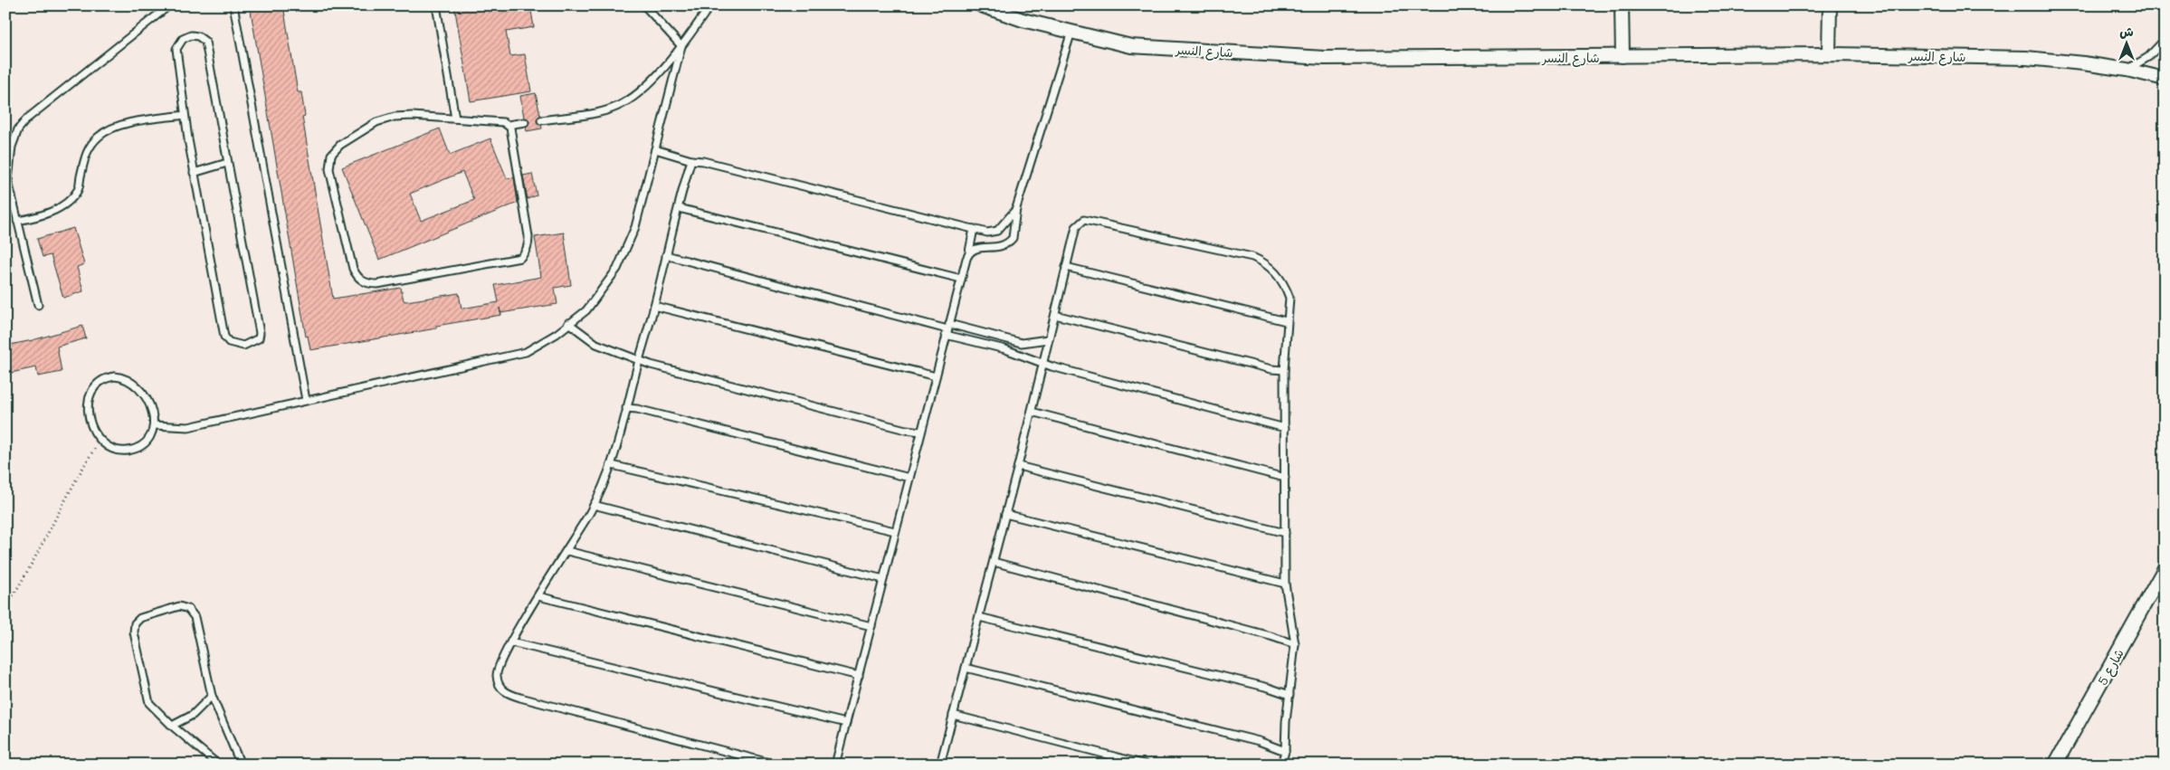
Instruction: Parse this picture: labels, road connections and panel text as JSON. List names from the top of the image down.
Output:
{
  "streets": {
    "street": ["شارع النسر", "شارع 5"]
  },
  "north": "top"
}
